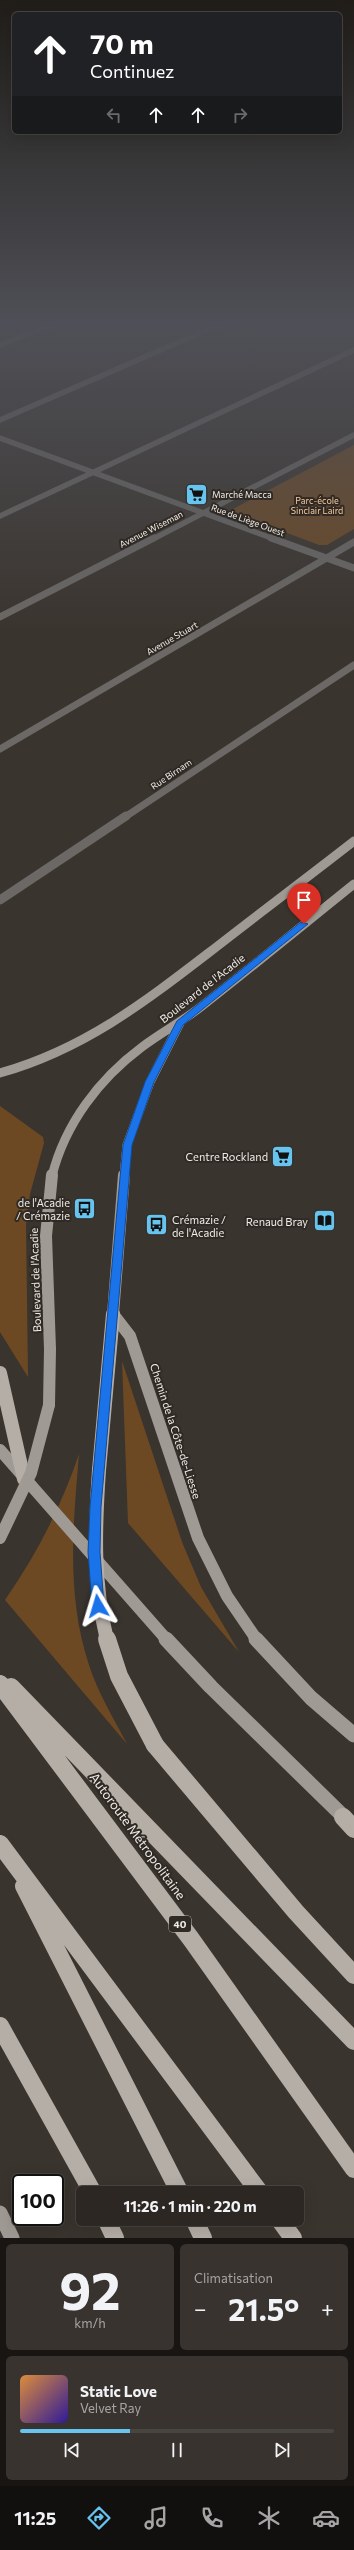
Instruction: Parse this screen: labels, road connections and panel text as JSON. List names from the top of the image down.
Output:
{
  "streets": {
    "highway": ["Autoroute Métropolitaine", "40"],
    "main road": ["Boulevard de l'Acadie", "Chemin de la Côte-de-Liesse"],
    "street": [
      "Rue de Liège Ouest",
      "Avenue Wiseman",
      "Avenue Stuart",
      "Rue Birnam"
    ]
  },
  "crossings": [
    ["Rue de Liège Ouest", "Avenue Wiseman"],
    ["Rue de Liège Ouest", "Avenue Stuart"]
  ],
  "parks": ["Parc-école Sinclair Laird"],
  "places": {
    "supermarket": ["Marché Macca", "Centre Rockland"],
    "bus stop": ["de l'Acadie / Crémazie", "Crémazie / de l'Acadie"],
    "library": ["Renaud Bray"]
  },
  "page": {
    "turn": ["70 m", "Continuez"],
    "limit": "100",
    "trip": "11:26 · 1 min · 220 m",
    "tile": [
      ["92", "km/h"],
      "Climatisation"
    ],
    "heat": ["−", "21.5°", "+"],
    "song": ["Static Love", "Velvet Ray"],
    "tabs": "11:25"
  }
}
